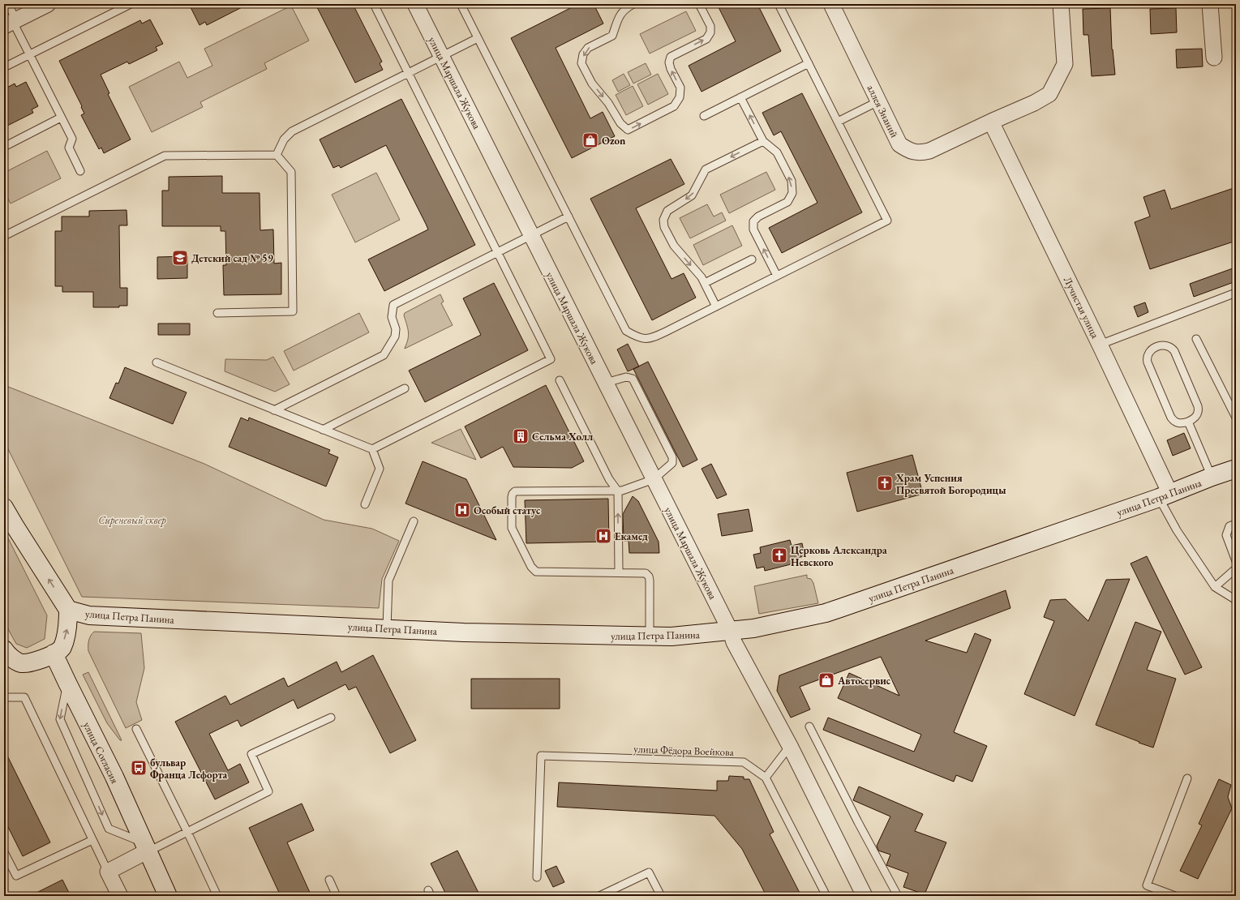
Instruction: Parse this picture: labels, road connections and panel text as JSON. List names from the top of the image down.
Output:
{
  "streets": {
    "main road": ["улица Петра Панина", "улица Согласия"],
    "street": ["улица Маршала Жукова", "аллея Знаний", "Лучистая улица"],
    "lane": ["улица Фёдора Воейкова"]
  },
  "crossings": [
    ["улица Маршала Жукова", "улица Петра Панина"],
    ["аллея Знаний", "Лучистая улица"],
    ["Лучистая улица", "улица Петра Панина"]
  ],
  "parks": ["Сиреневый сквер"],
  "places": {
    "shop": ["Ozon", "Автосервис"],
    "school or university": ["Детский сад № 59"],
    "building": ["Сельма Холл"],
    "church": ["Храм Успения Пресвятой Богородицы", "Церковь Александра Невского"],
    "hospital": ["Особый статус", "Екамед"],
    "bus stop": ["бульвар Франца Лефорта"]
  }
}
